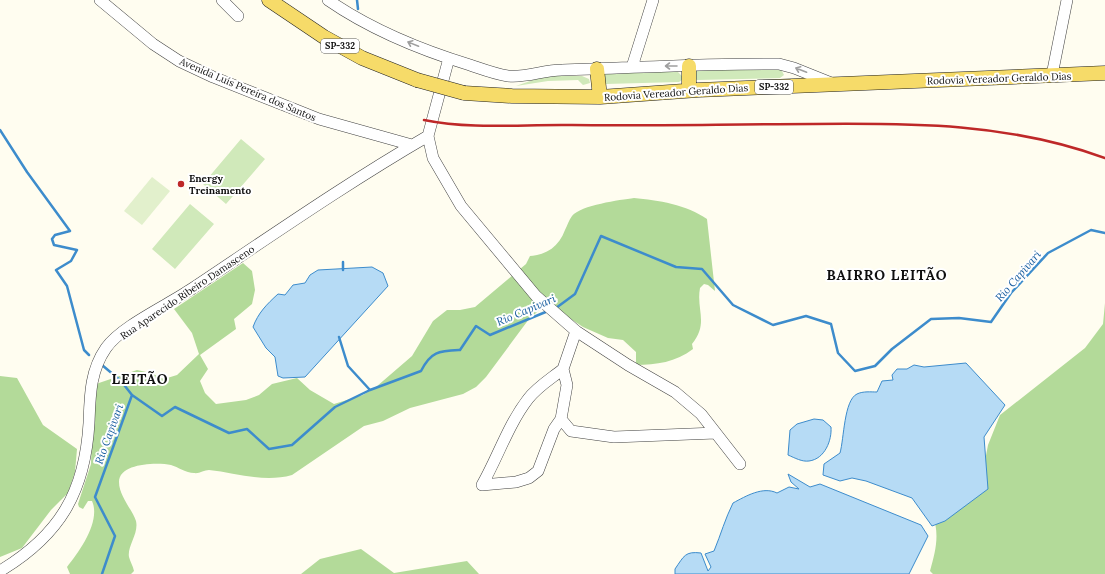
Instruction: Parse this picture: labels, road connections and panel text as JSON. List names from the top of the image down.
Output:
{
  "streets": {
    "main road": ["SP-332", "Rodovia Vereador Geraldo Dias"],
    "street": ["Avenida Luís Pereira dos Santos", "Rua Aparecido Ribeiro Damasceno"]
  },
  "crossings": [
    ["Avenida Luís Pereira dos Santos", "Rua Aparecido Ribeiro Damasceno"]
  ],
  "districts": ["BAIRRO LEITÃO", "LEITÃO"],
  "water": ["Rio Capivari"],
  "places": ["Energy Treinamento"]
}
